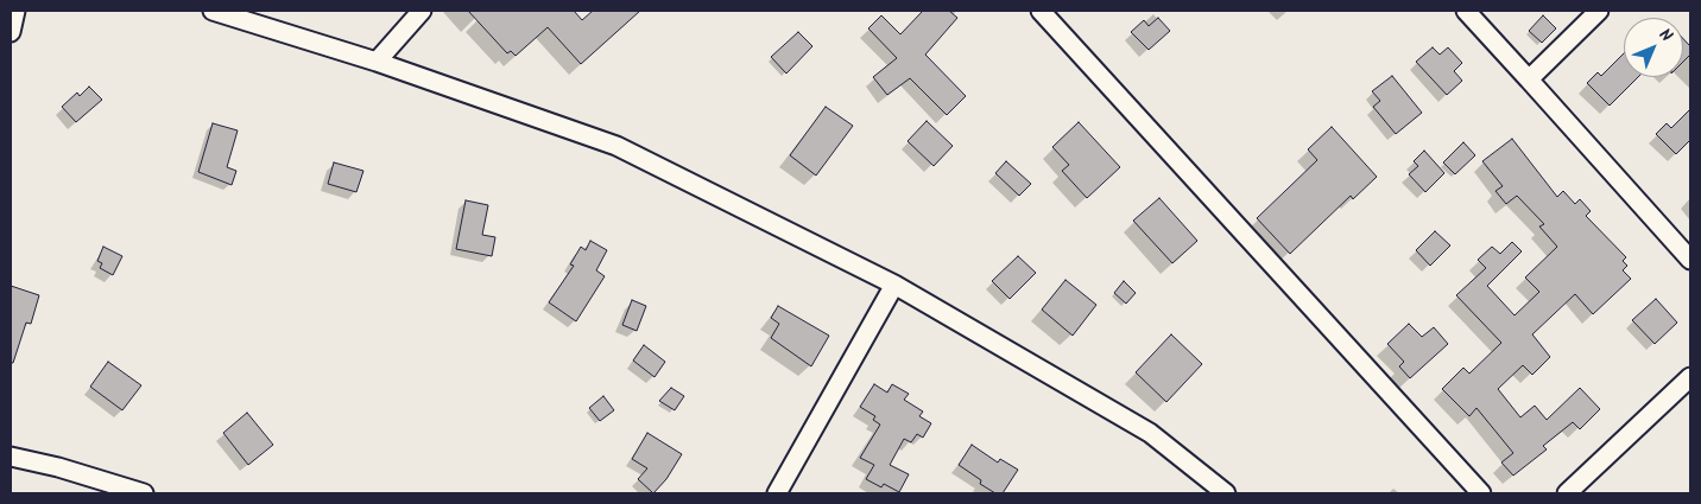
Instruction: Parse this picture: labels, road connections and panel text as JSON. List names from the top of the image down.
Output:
{
  "north": "top right"
}
